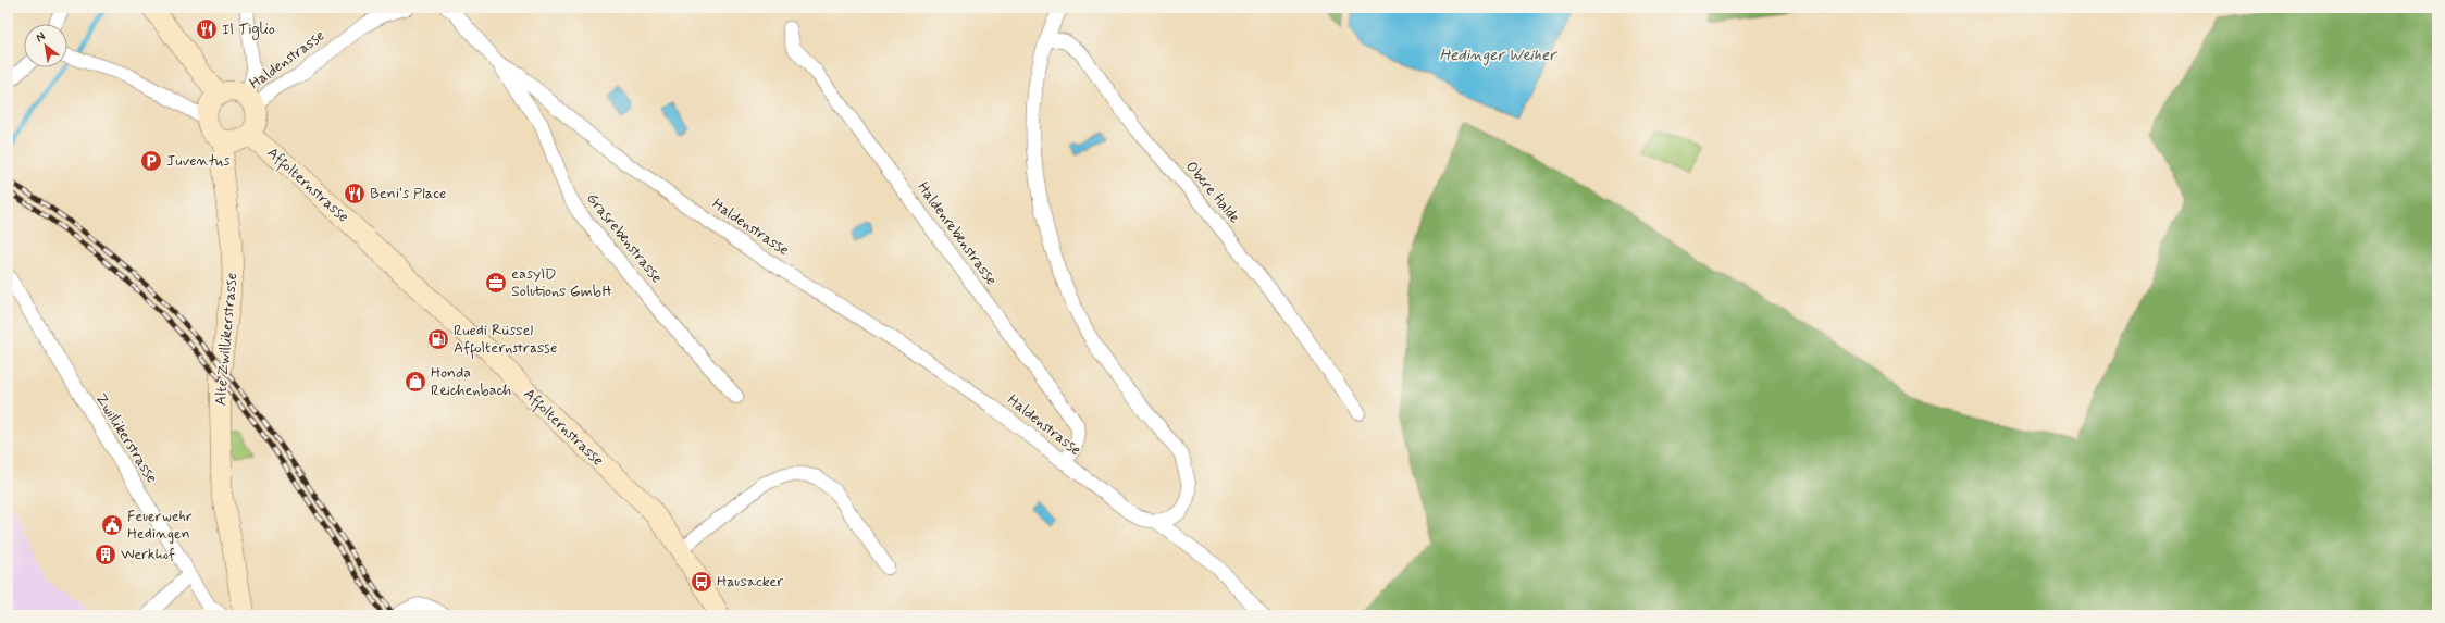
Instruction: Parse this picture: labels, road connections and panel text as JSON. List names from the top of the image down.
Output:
{
  "streets": {
    "main road": ["Affolternstrasse", "Alte Zwillikerstrasse"],
    "street": [
      "Haldenstrasse",
      "Obere Halde",
      "Haldenrebenstrasse",
      "Grasrebenstrasse",
      "Zwillikerstrasse"
    ]
  },
  "crossings": [
    ["Haldenstrasse", "Affolternstrasse"],
    ["Haldenstrasse", "Haldenrebenstrasse"],
    ["Haldenstrasse", "Grasrebenstrasse"],
    ["Haldenstrasse", "Alte Zwillikerstrasse"],
    ["Affolternstrasse", "Alte Zwillikerstrasse"]
  ],
  "water": ["Hedinger Weiher"],
  "places": {
    "restaurant": ["Il Tiglio", "Beni's Place"],
    "parking": ["Juventus"],
    "office": ["easyID Solutions GmbH"],
    "fuel station": ["Ruedi Rüssel Affolternstrasse"],
    "shop": ["Honda Reichenbach"],
    "public building": ["Feuerwehr Hedingen"],
    "building": ["Werkhof"],
    "bus stop": ["Hausacker"]
  },
  "north": "top left"
}
